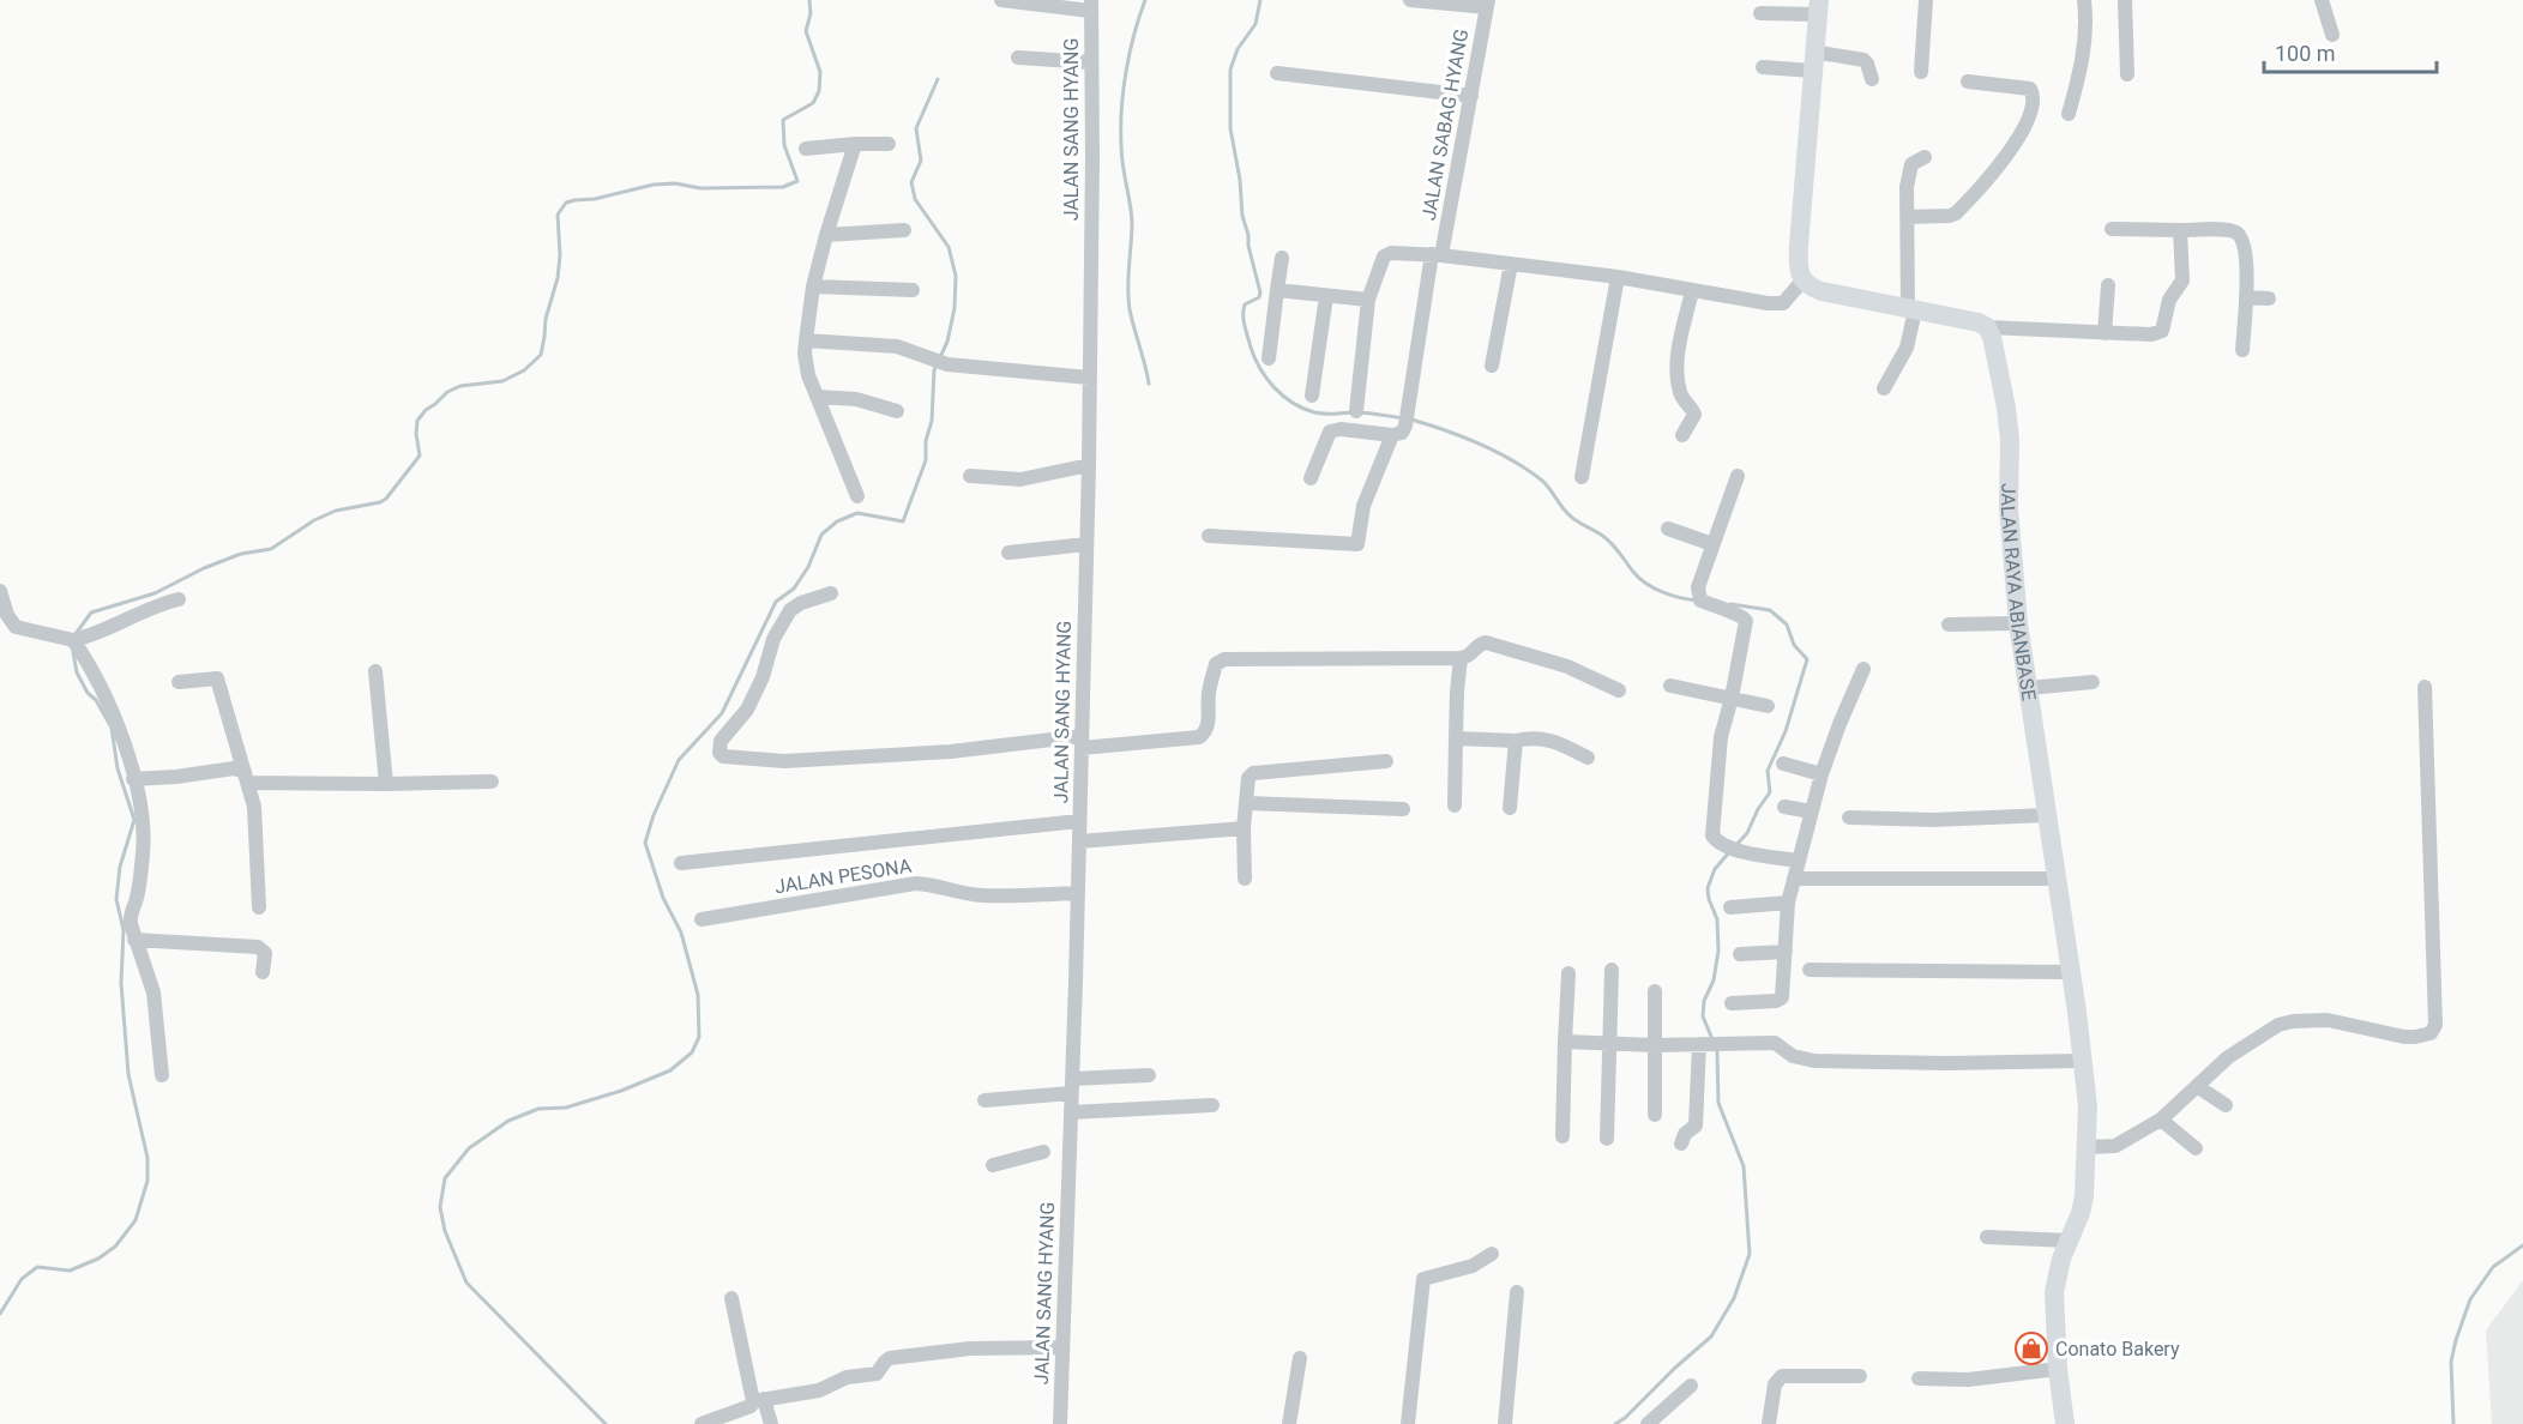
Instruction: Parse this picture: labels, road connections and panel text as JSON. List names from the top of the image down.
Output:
{
  "streets": {
    "main road": ["JALAN RAYA ABIANBASE"],
    "street": ["JALAN SABAG HYANG", "JALAN SANG HYANG", "JALAN PESONA"]
  },
  "crossings": [
    ["JALAN SANG HYANG", "JALAN PESONA"]
  ],
  "places": {
    "shop": ["Conato Bakery"]
  },
  "scale_bar": "100 m"
}
